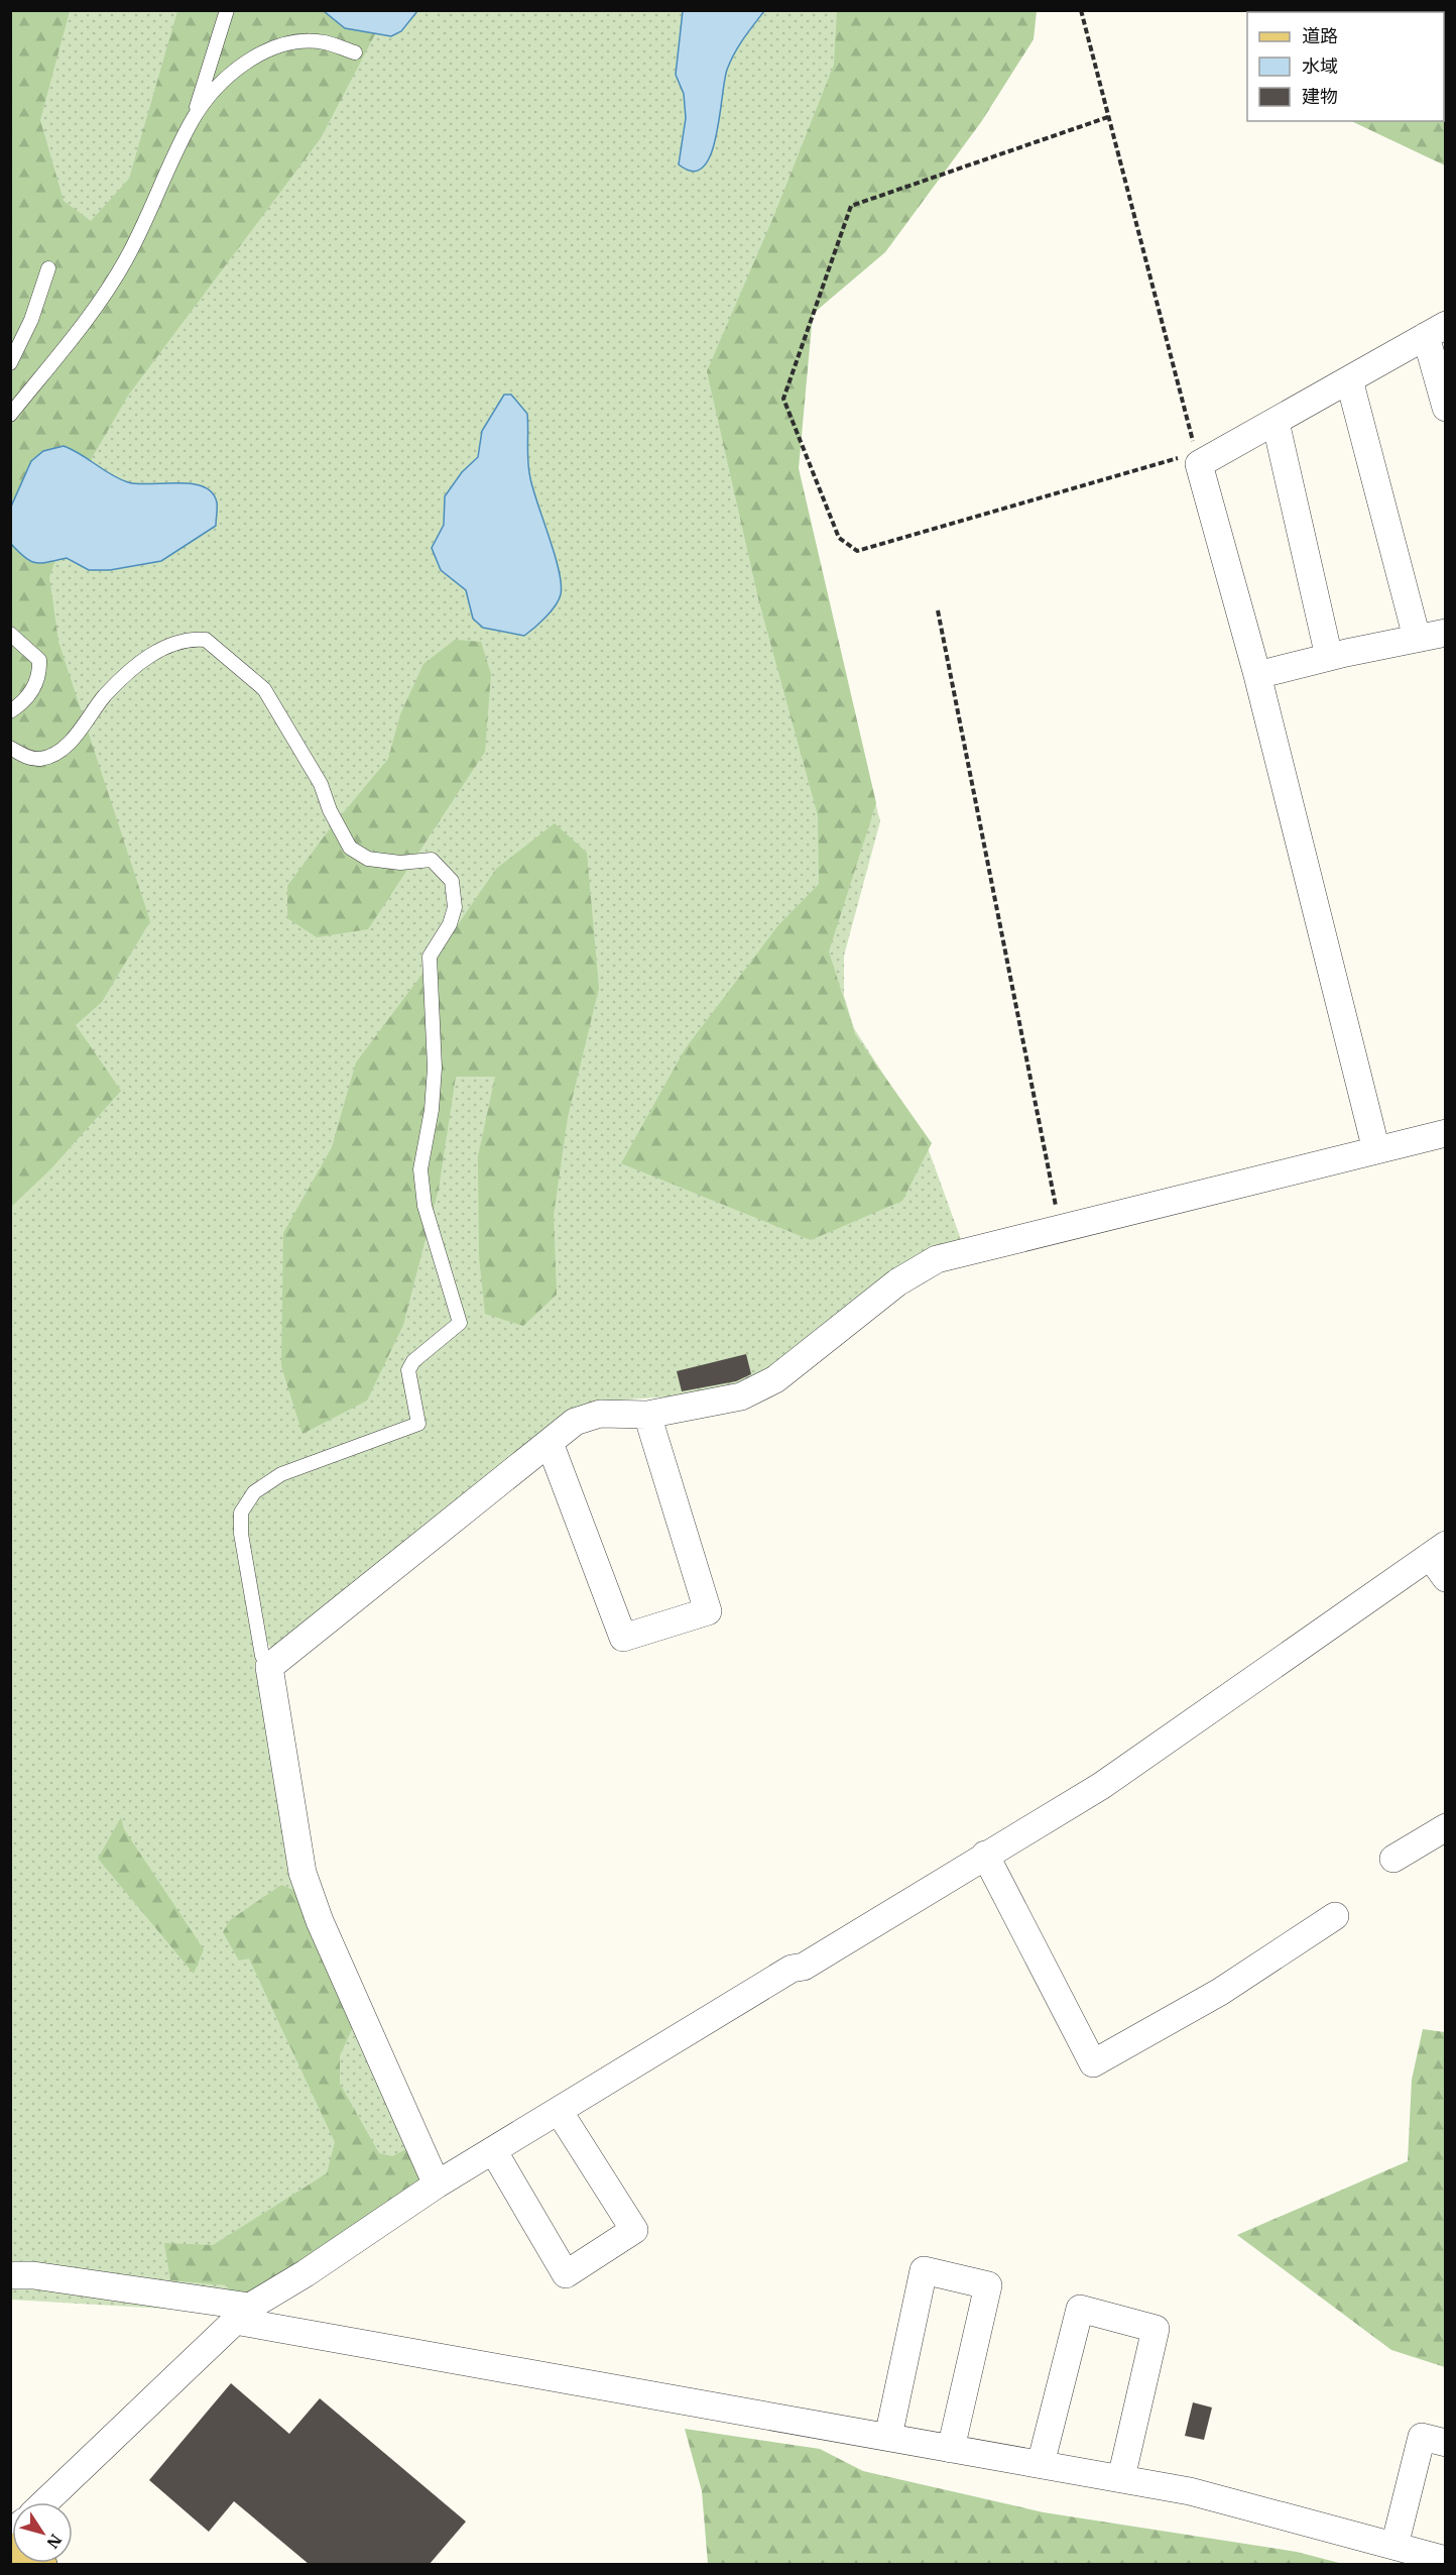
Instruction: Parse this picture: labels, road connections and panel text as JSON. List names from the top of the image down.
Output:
{
  "legend": ["道路", "水域", "建物"],
  "north": "bottom right"
}
